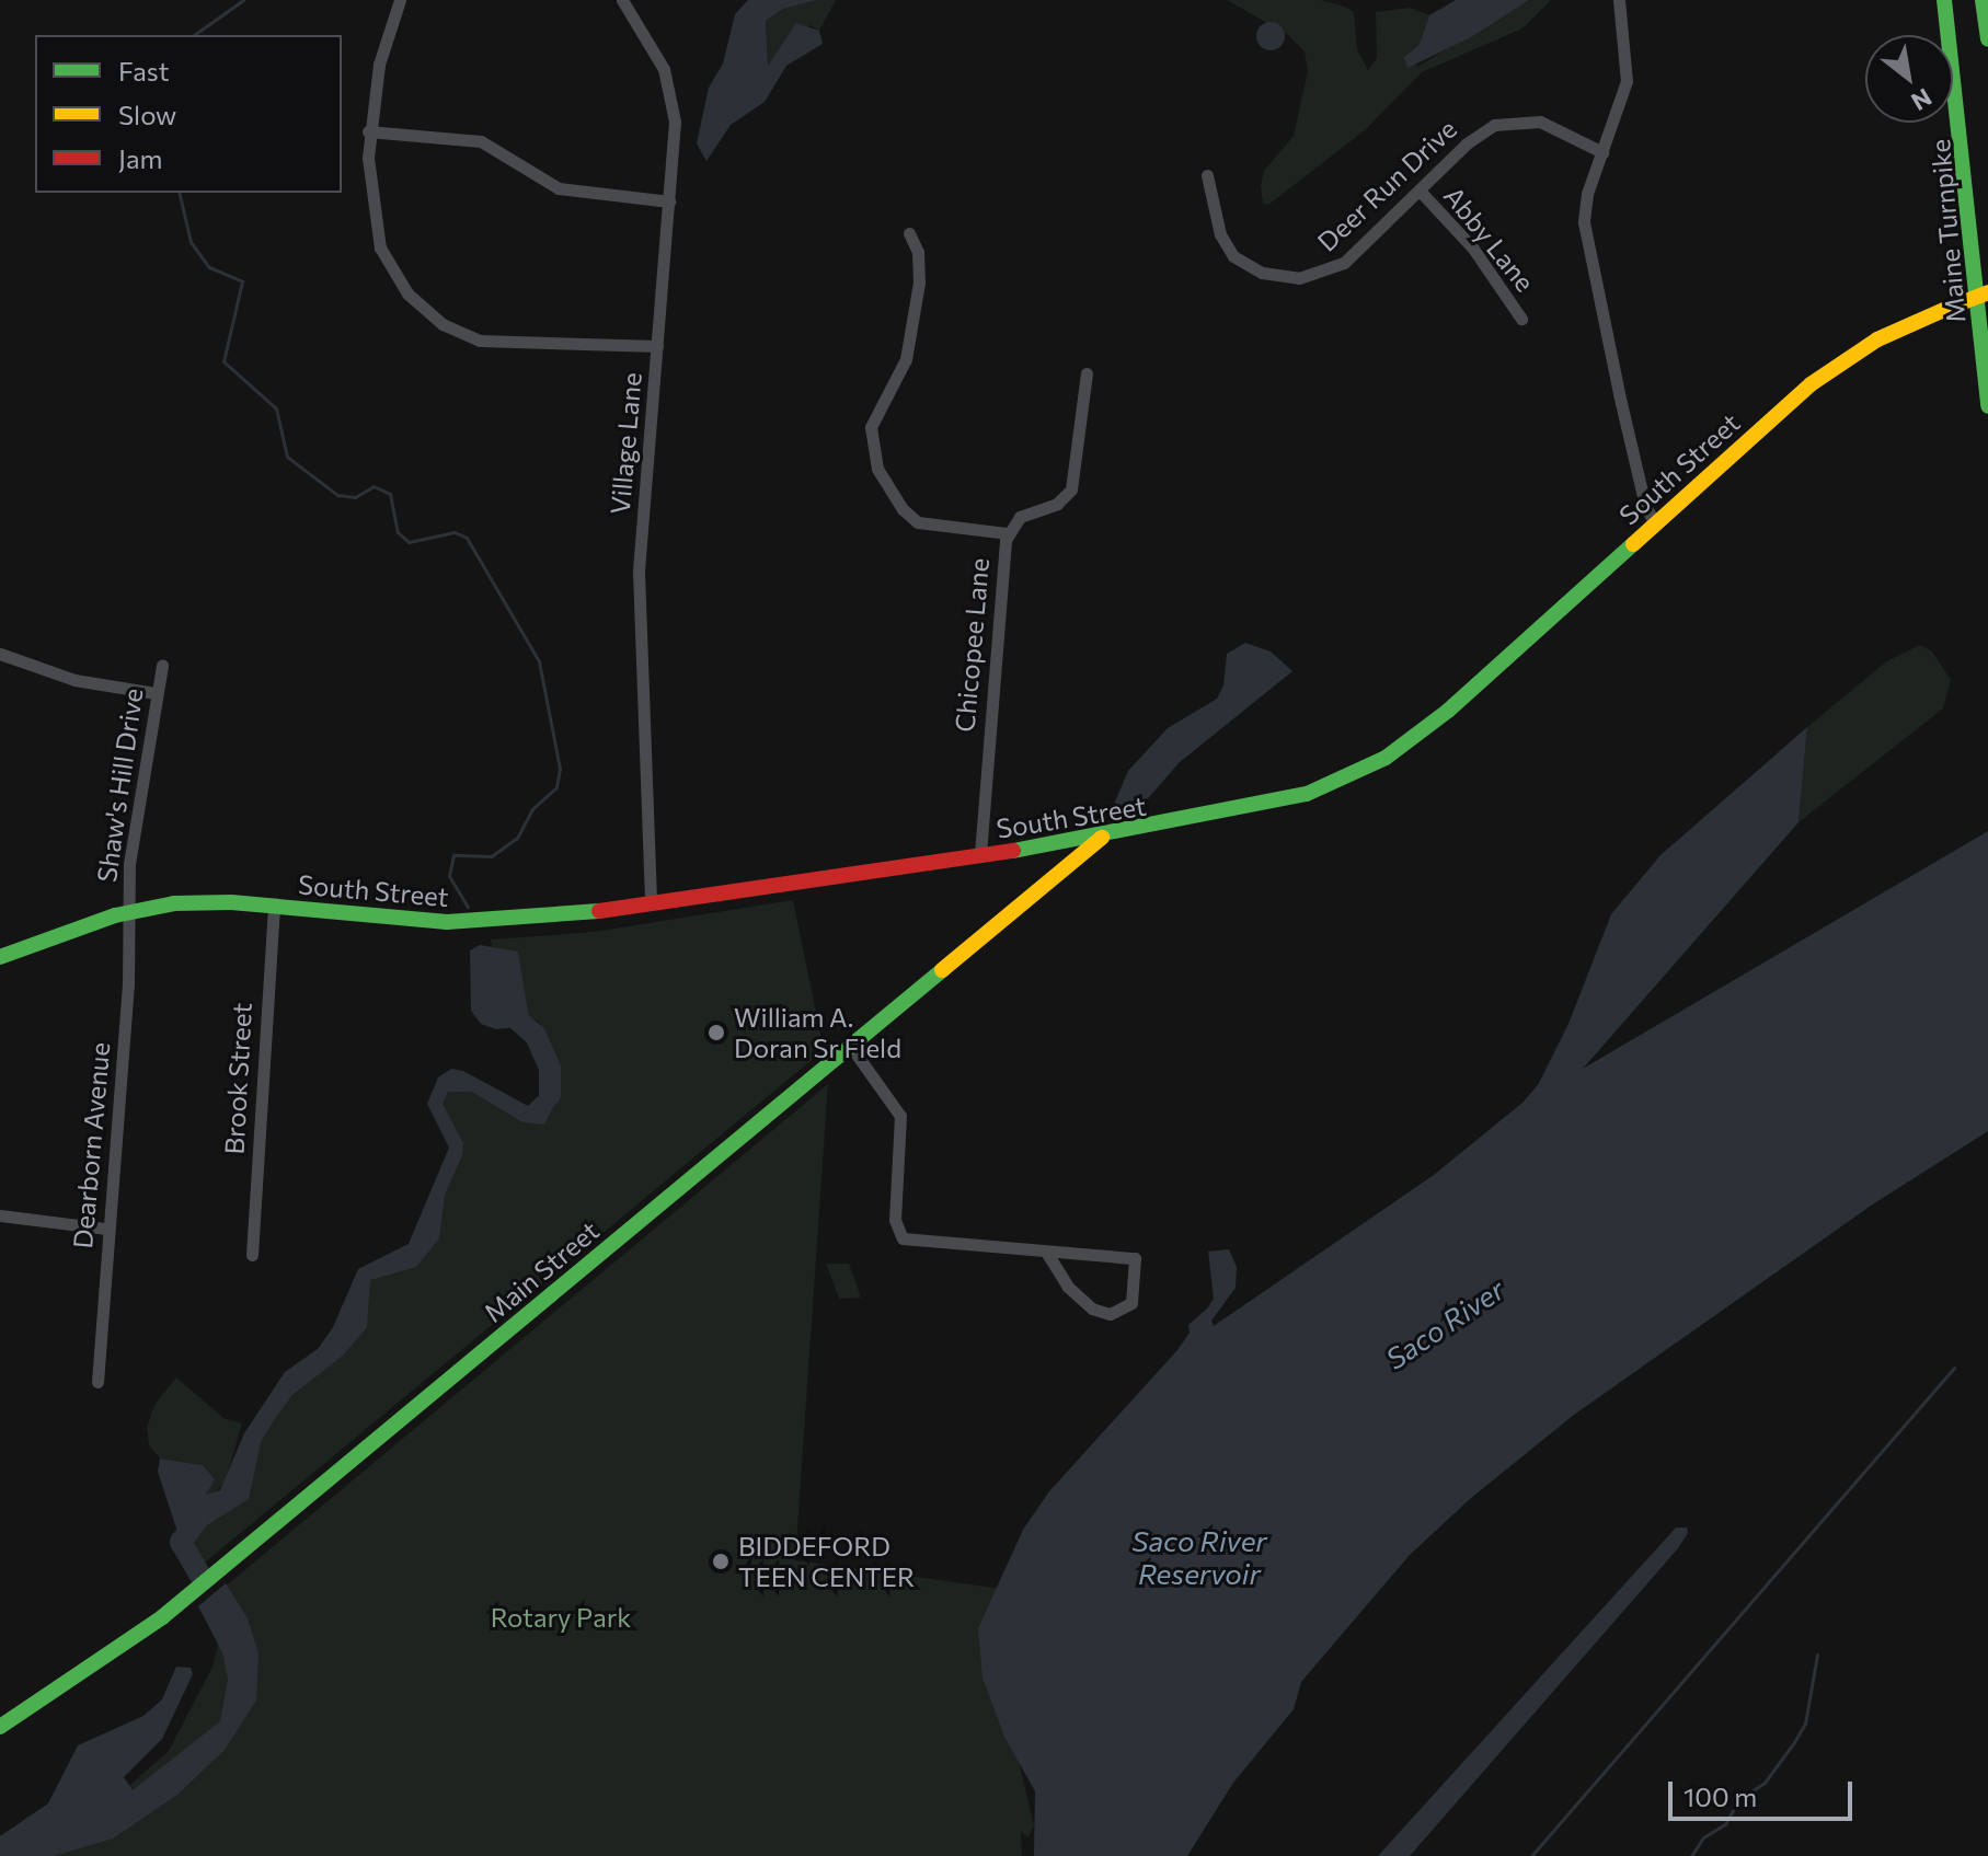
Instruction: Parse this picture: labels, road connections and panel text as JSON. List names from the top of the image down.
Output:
{
  "streets": {
    "main road": ["Maine Turnpike", "South Street", "Main Street"],
    "street": [
      "Deer Run Drive",
      "Abby Lane",
      "Village Lane",
      "Chicopee Lane",
      "Shaw's Hill Drive",
      "Brook Street",
      "Dearborn Avenue"
    ]
  },
  "crossings": [
    ["Deer Run Drive", "Abby Lane"],
    ["Village Lane", "South Street"],
    ["South Street", "Chicopee Lane"],
    ["South Street", "Shaw's Hill Drive"],
    ["South Street", "Brook Street"],
    ["South Street", "Dearborn Avenue"],
    ["South Street", "Main Street"],
    ["Shaw's Hill Drive", "Dearborn Avenue"]
  ],
  "water": ["Saco River", "Saco River Reservoir"],
  "parks": ["Rotary Park"],
  "places": ["William A. Doran Sr Field", "BIDDEFORD TEEN CENTER"],
  "legend": ["Fast", "Slow", "Jam"],
  "scale_bar": "100 m",
  "north": "bottom right"
}
